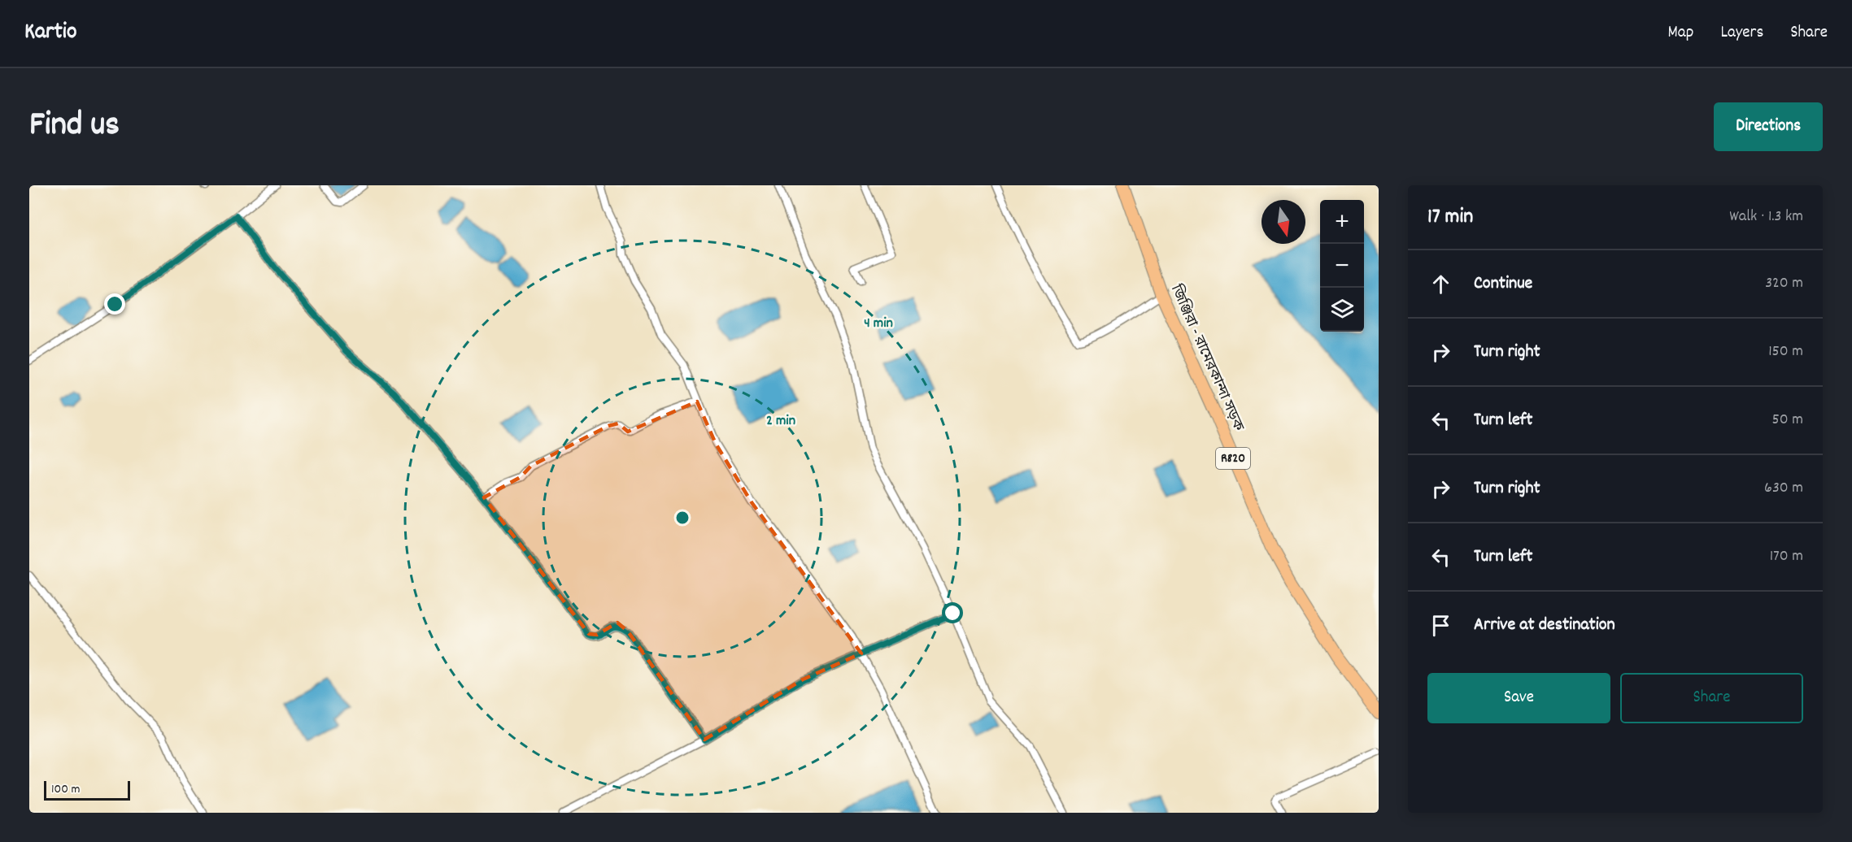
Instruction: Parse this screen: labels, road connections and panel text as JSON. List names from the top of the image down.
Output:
{
  "streets": {
    "main road": ["জিঞ্জিরা - রামেরকান্দা সড়ক", "R820"]
  },
  "scale_bar": "100 m",
  "north": "bottom",
  "page": {
    "header": "Kartio",
    "nav": ["Map", "Layers", "Share"],
    "title": "Find us",
    "buttons": [
      "Directions",
      ["Save", "Share"]
    ],
    "heading": ["17 min", "Walk · 1.3 km"],
    "map_buttons": ["+", "−"],
    "list": [
      ["Continue", "320 m"],
      ["Turn right", "150 m"],
      ["Turn left", "50 m"],
      ["Turn right", "630 m"],
      ["Turn left", "170 m"],
      "Arrive at destination"
    ],
    "scale": "100 m"
  },
  "rings": ["4 min", "2 min"]
}
